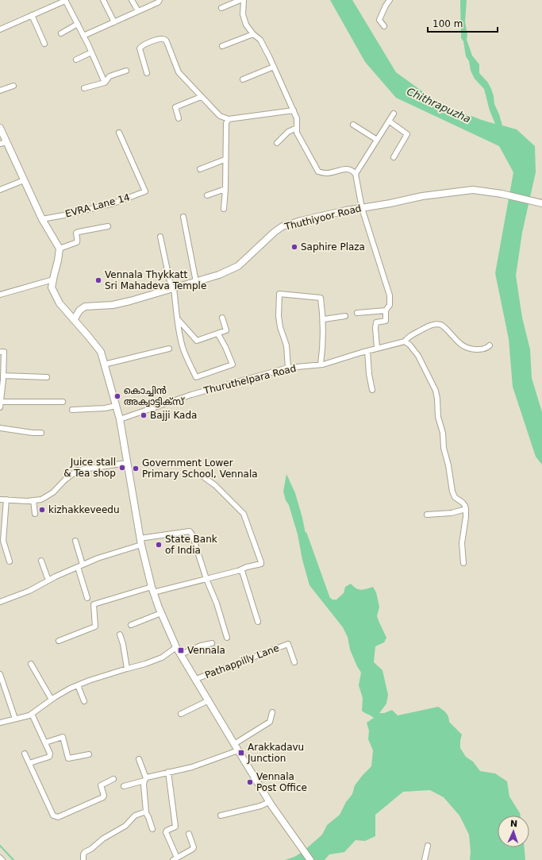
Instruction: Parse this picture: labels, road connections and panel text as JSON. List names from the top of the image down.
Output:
{
  "streets": {
    "main road": ["Thuthiyoor Road"],
    "street": ["EVRA Lane 14", "Thuruthelpara Road", "Pathappilly Lane"]
  },
  "water": ["Chithrapuzha"],
  "places": {
    "other": [
      "Saphire Plaza",
      "Vennala Thykkatt Sri Mahadeva Temple",
      "കൊച്ചിൻ അക്വാട്ടിക്സ്",
      "Bajji Kada",
      "Juice stall & Tea shop",
      "Government Lower Primary School, Vennala",
      "kizhakkeveedu",
      "State Bank of India",
      "Vennala Post Office"
    ],
    "transit": ["Vennala", "Arakkadavu Junction"]
  },
  "scale_bar": "100 m",
  "north": "top"
}
